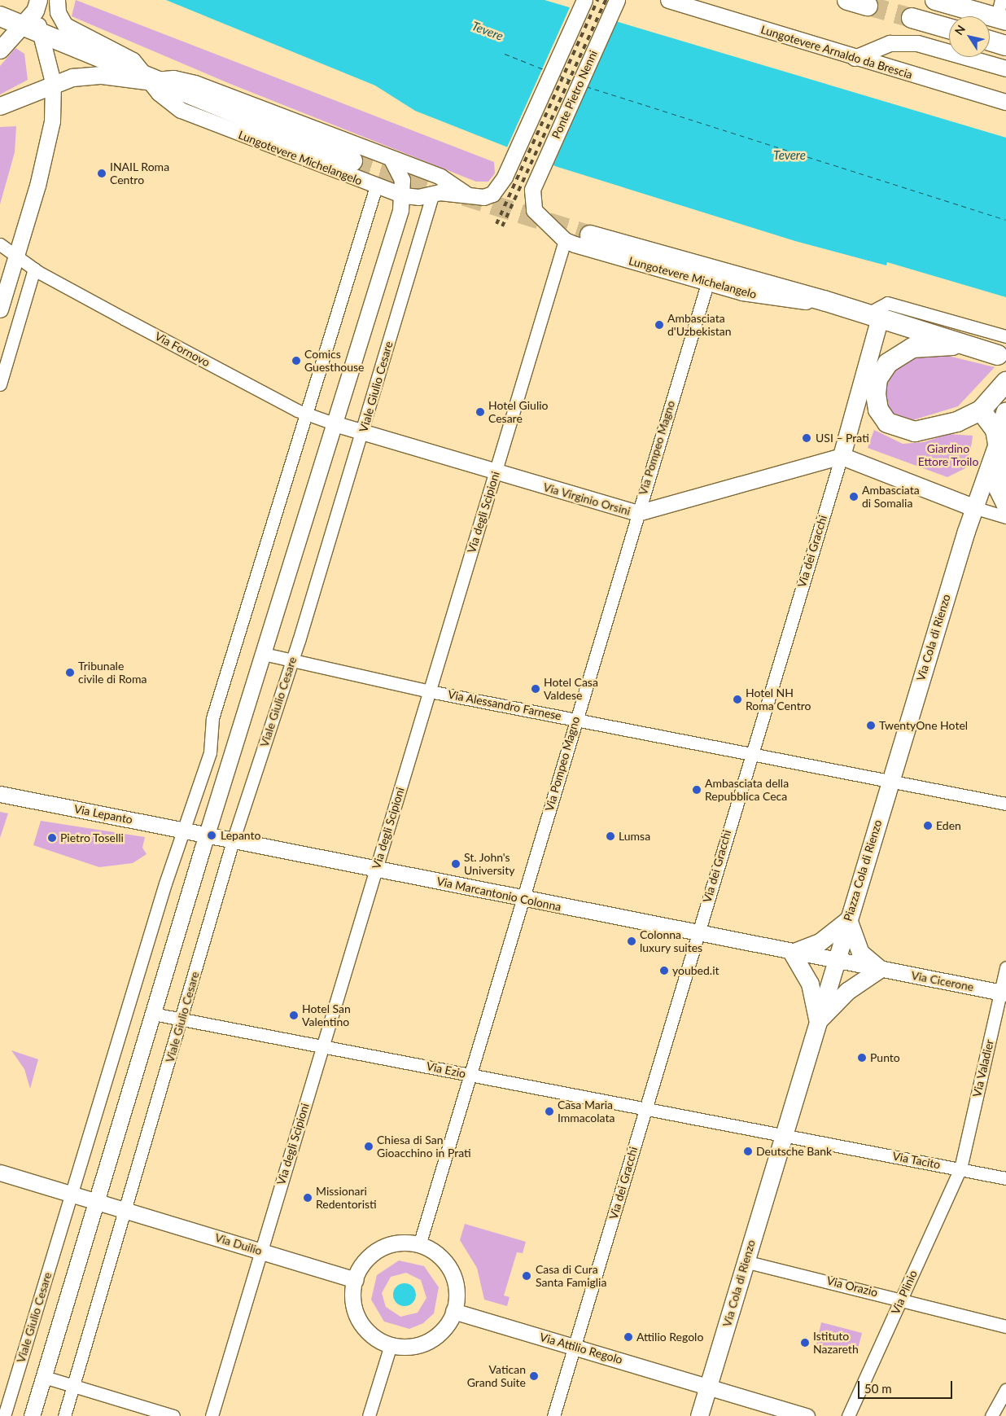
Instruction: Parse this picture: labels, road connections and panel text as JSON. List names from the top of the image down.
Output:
{
  "streets": {
    "main road": [
      "Lungotevere Michelangelo",
      "Via dei Gracchi",
      "Via Cola di Rienzo",
      "Piazza Cola di Rienzo"
    ],
    "street": [
      "Lungotevere Arnaldo da Brescia",
      "Ponte Pietro Nenni",
      "Via Fornovo",
      "Viale Giulio Cesare",
      "Via Pompeo Magno",
      "Via Virginio Orsini",
      "Via degli Scipioni",
      "Via Alessandro Farnese",
      "Via Lepanto",
      "Via Marcantonio Colonna",
      "Via Cicerone",
      "Via Valadier",
      "Via Ezio",
      "Via Tacito",
      "Via Duilio",
      "Via Orazio",
      "Via Plinio",
      "Via Attilio Regolo"
    ]
  },
  "crossings": [
    ["Ponte Pietro Nenni", "Lungotevere Michelangelo"],
    ["Ponte Pietro Nenni", "Via degli Scipioni"],
    ["Lungotevere Michelangelo", "Viale Giulio Cesare"],
    ["Lungotevere Michelangelo", "Via Pompeo Magno"],
    ["Lungotevere Michelangelo", "Via degli Scipioni"],
    ["Lungotevere Michelangelo", "Via dei Gracchi"],
    ["Via Fornovo", "Viale Giulio Cesare"],
    ["Via Fornovo", "Via Virginio Orsini"],
    ["Viale Giulio Cesare", "Via Virginio Orsini"],
    ["Viale Giulio Cesare", "Via Alessandro Farnese"],
    ["Viale Giulio Cesare", "Via Lepanto"],
    ["Viale Giulio Cesare", "Via Marcantonio Colonna"],
    ["Viale Giulio Cesare", "Via Ezio"],
    ["Viale Giulio Cesare", "Via Duilio"],
    ["Via Pompeo Magno", "Via Virginio Orsini"],
    ["Via Pompeo Magno", "Via Alessandro Farnese"],
    ["Via Pompeo Magno", "Via Marcantonio Colonna"],
    ["Via Pompeo Magno", "Via Ezio"],
    ["Via Pompeo Magno", "Via Duilio"],
    ["Via Pompeo Magno", "Via Attilio Regolo"],
    ["Via Virginio Orsini", "Via degli Scipioni"],
    ["Via Virginio Orsini", "Via dei Gracchi"],
    ["Via degli Scipioni", "Via Alessandro Farnese"],
    ["Via degli Scipioni", "Via Marcantonio Colonna"],
    ["Via degli Scipioni", "Via Ezio"],
    ["Via degli Scipioni", "Via Duilio"],
    ["Via dei Gracchi", "Via Alessandro Farnese"],
    ["Via dei Gracchi", "Via Marcantonio Colonna"],
    ["Via dei Gracchi", "Via Ezio"],
    ["Via dei Gracchi", "Via Attilio Regolo"],
    ["Via Cola di Rienzo", "Via Alessandro Farnese"],
    ["Via Cola di Rienzo", "Piazza Cola di Rienzo"],
    ["Via Cola di Rienzo", "Via Ezio"],
    ["Via Cola di Rienzo", "Via Tacito"],
    ["Via Cola di Rienzo", "Via Orazio"],
    ["Via Cola di Rienzo", "Via Attilio Regolo"],
    ["Via Alessandro Farnese", "Piazza Cola di Rienzo"],
    ["Via Lepanto", "Via Marcantonio Colonna"],
    ["Piazza Cola di Rienzo", "Via Ezio"],
    ["Piazza Cola di Rienzo", "Via Tacito"],
    ["Via Cicerone", "Via Valadier"],
    ["Via Valadier", "Via Tacito"],
    ["Via Valadier", "Via Plinio"],
    ["Via Ezio", "Via Tacito"],
    ["Via Tacito", "Via Plinio"],
    ["Via Duilio", "Via Attilio Regolo"],
    ["Via Orazio", "Via Plinio"]
  ],
  "water": ["Tevere"],
  "parks": ["Giardino Ettore Troilo"],
  "places": [
    "INAIL Roma Centro",
    "Ambasciata d'Uzbekistan",
    "Comics Guesthouse",
    "Hotel Giulio Cesare",
    "USI – Prati",
    "Ambasciata di Somalia",
    "Tribunale civile di Roma",
    "Hotel Casa Valdese",
    "Hotel NH Roma Centro",
    "TwentyOne Hotel",
    "Ambasciata della Repubblica Ceca",
    "Eden",
    "Lepanto",
    "Lumsa",
    "Pietro Toselli",
    "St. John's University",
    "Colonna luxury suites",
    "youbed.it",
    "Hotel San Valentino",
    "Punto",
    "Casa Maria Immacolata",
    "Chiesa di San Gioacchino in Prati",
    "Deutsche Bank",
    "Missionari Redentoristi",
    "Casa di Cura Santa Famiglia",
    "Attilio Regolo",
    "Istituto Nazareth",
    "Vatican Grand Suite"
  ],
  "scale_bar": "50 m",
  "north": "top left"
}
